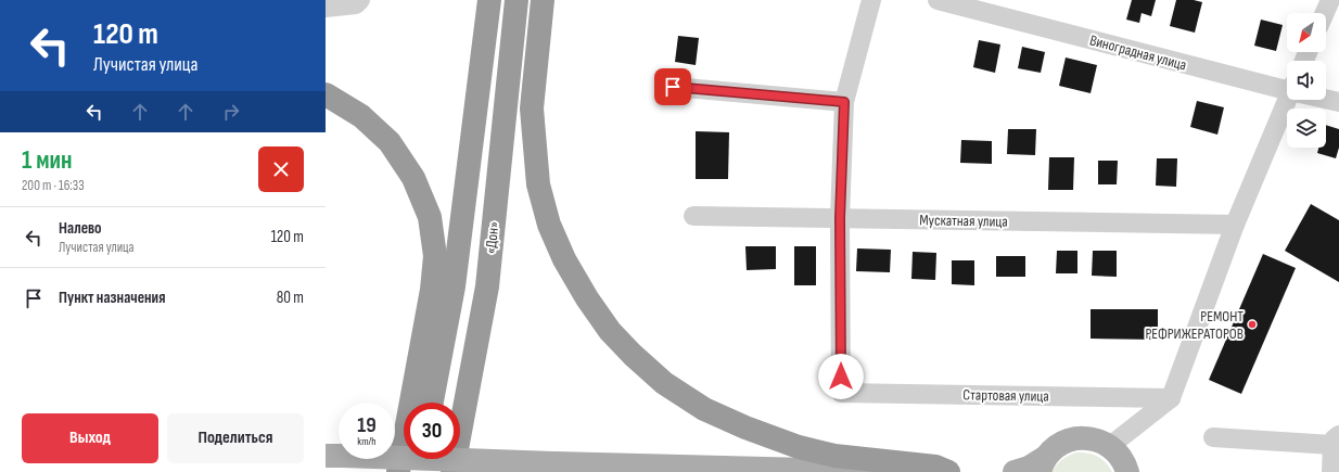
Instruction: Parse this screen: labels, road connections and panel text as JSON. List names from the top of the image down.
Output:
{
  "streets": {
    "highway": ["«Дон»"],
    "street": ["Виноградная улица", "Мускатная улица", "Стартовая улица"]
  },
  "crossings": [
    ["Мускатная улица", "Стартовая улица"]
  ],
  "places": ["РЕМОНТ РЕФРИЖЕРАТОРОВ"],
  "north": "bottom left",
  "page": {
    "turn": ["120 m", "Лучистая улица"],
    "heading": ["1 мин", "200 m · 16:33"],
    "list": [
      {
        "name": "Налево",
        "note": "Лучистая улица",
        "value": "120 m"
      },
      {
        "name": "Пункт назначения",
        "value": "80 m"
      }
    ],
    "speed": "19 km/h",
    "limit": "30",
    "buttons": ["Выход", "Поделиться"]
  }
}
